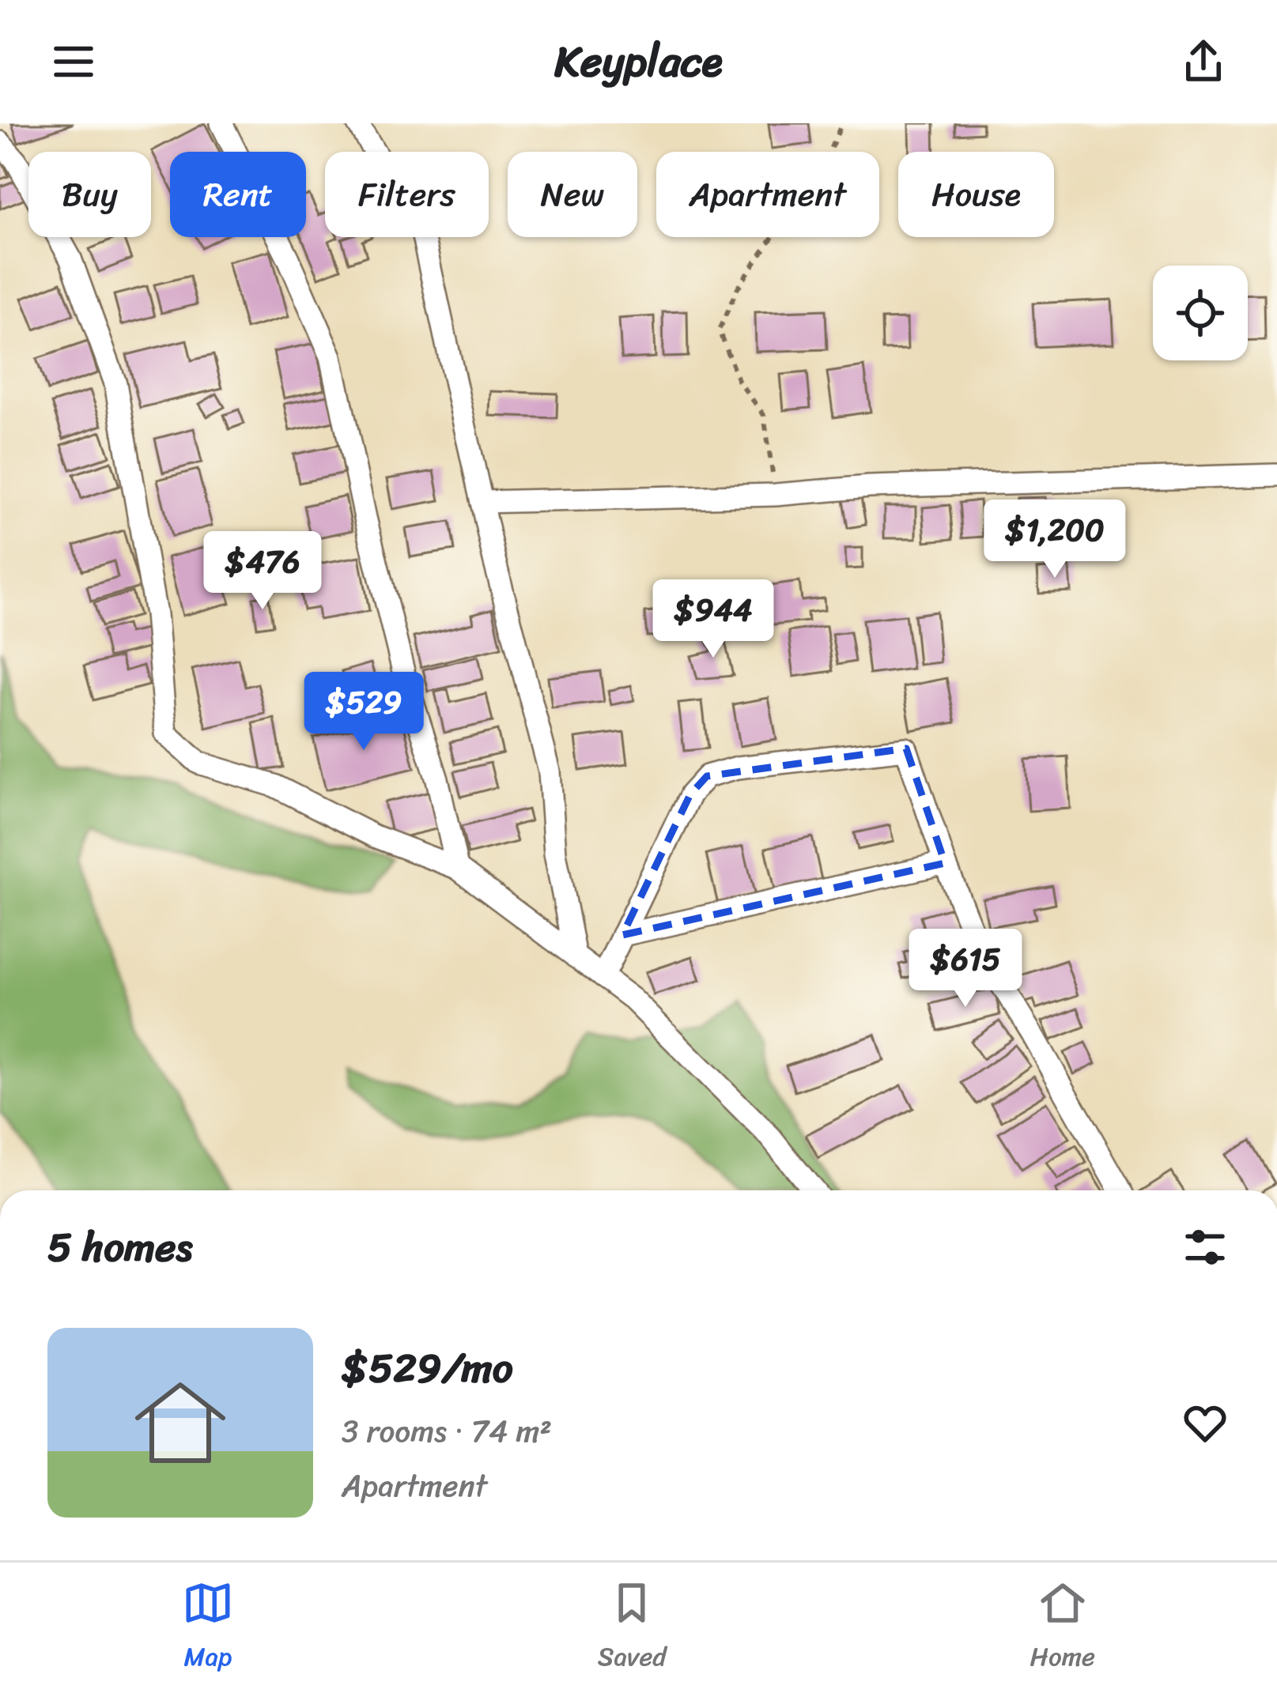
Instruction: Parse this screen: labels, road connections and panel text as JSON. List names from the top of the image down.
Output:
{
  "page": {
    "header": "Keyplace",
    "chip": [
      "Buy",
      "Rent",
      "Filters",
      "New",
      "Apartment",
      "House"
    ],
    "price": [
      "$1,200",
      "$476",
      "$944",
      "$529",
      "$615"
    ],
    "heading": "5 homes",
    "list": [
      {
        "name": "$529/mo",
        "note": "3 rooms · 74 m² · Apartment"
      }
    ],
    "tabs": ["Map", "Saved", "Home"]
  }
}
